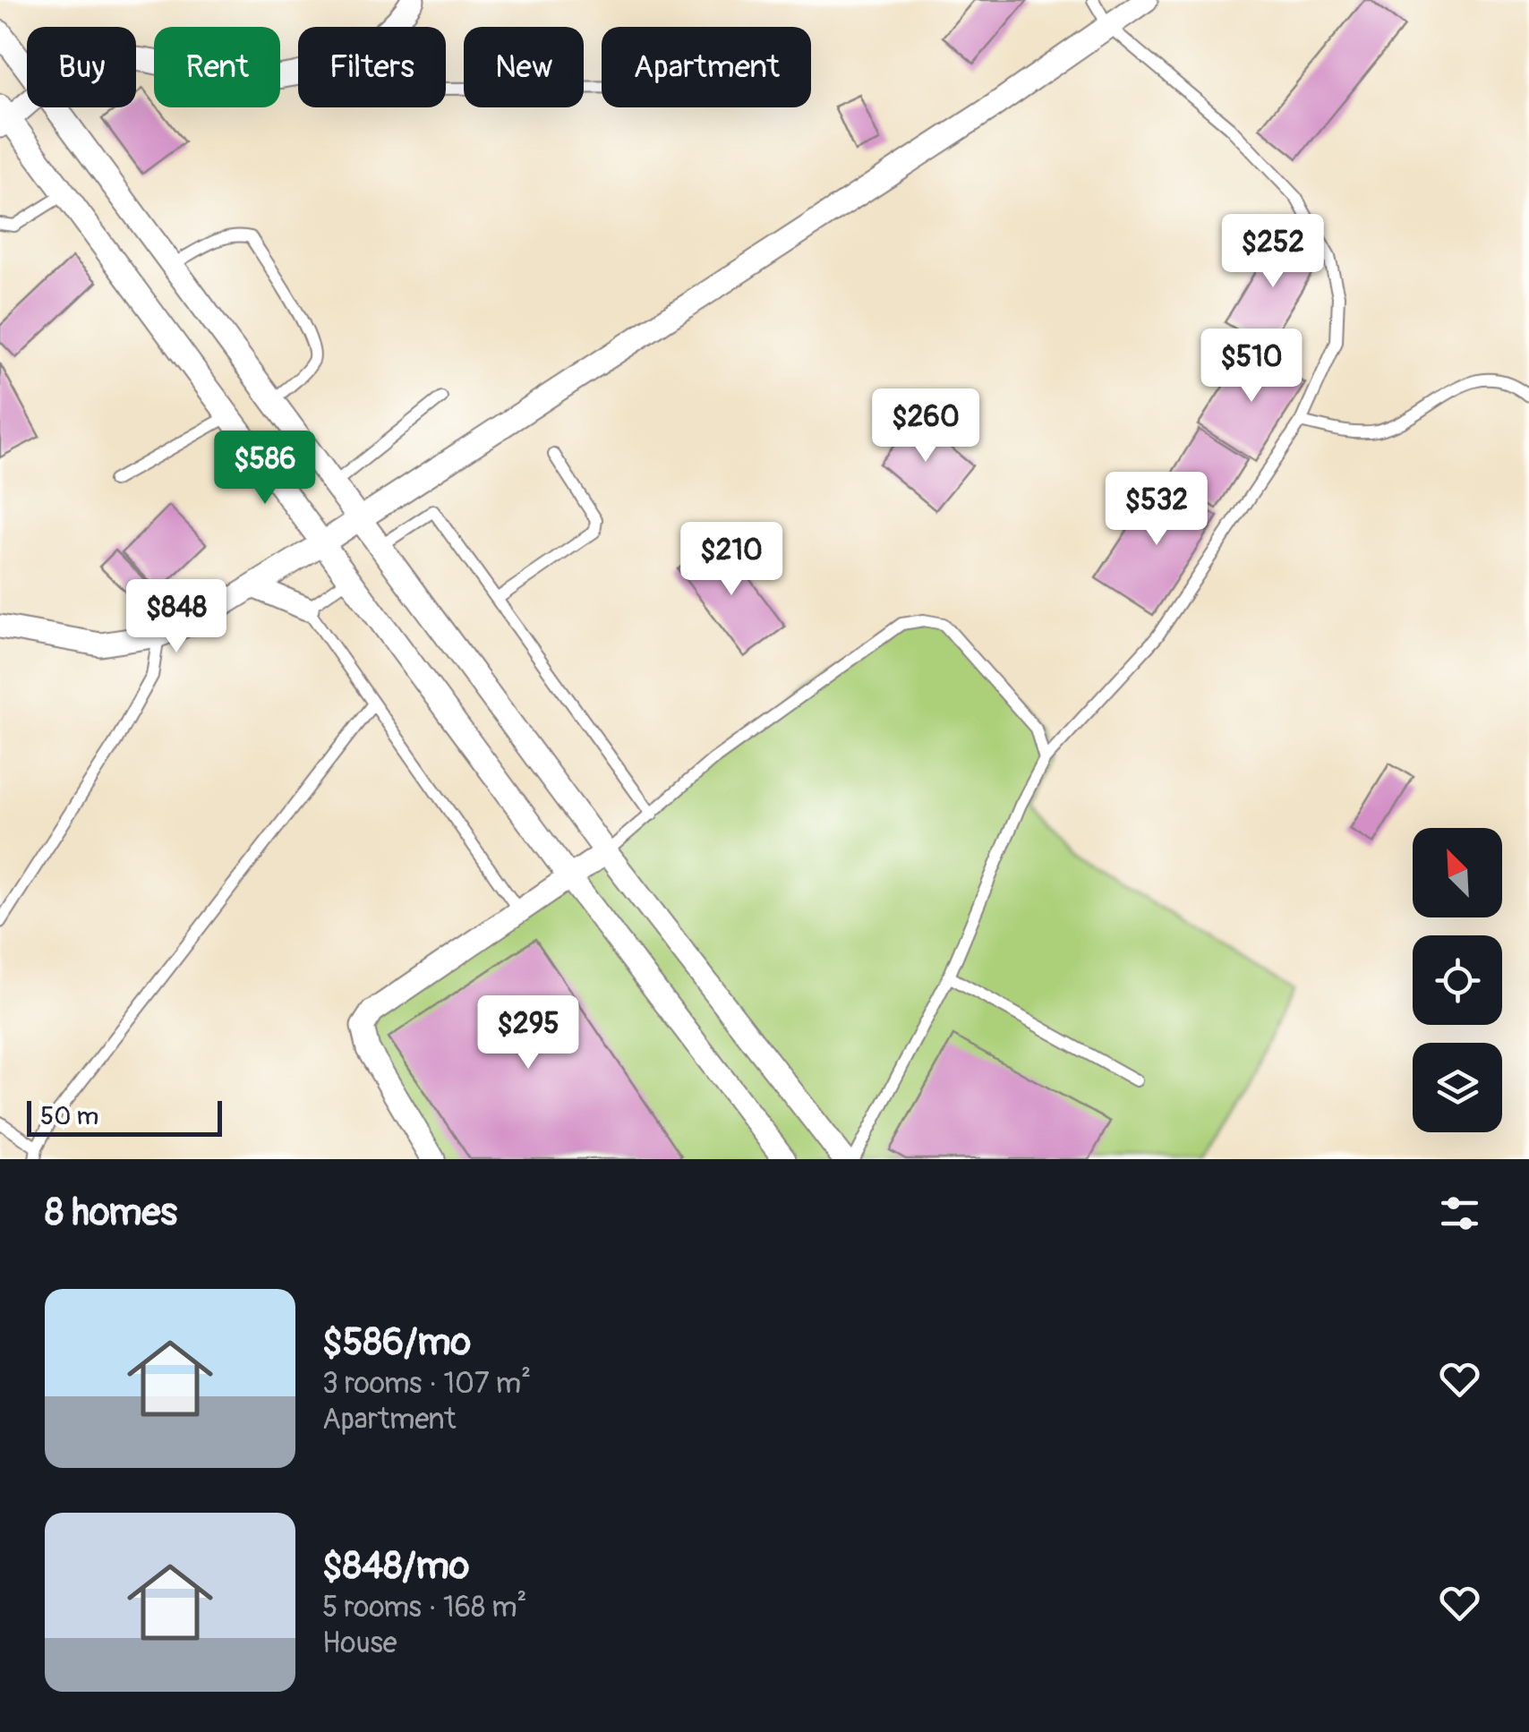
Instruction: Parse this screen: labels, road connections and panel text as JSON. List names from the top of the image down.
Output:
{
  "scale_bar": "50 m",
  "north": "top left",
  "page": {
    "chip": [
      "Buy",
      "Rent",
      "Filters",
      "New",
      "Apartment"
    ],
    "price": [
      "$252",
      "$510",
      "$260",
      "$586",
      "$532",
      "$210",
      "$848",
      "$295"
    ],
    "scale": "50 m",
    "heading": "8 homes",
    "list": [
      {
        "name": "$586/mo",
        "note": "3 rooms · 107 m² · Apartment"
      },
      {
        "name": "$848/mo",
        "note": "5 rooms · 168 m² · House"
      }
    ]
  }
}
